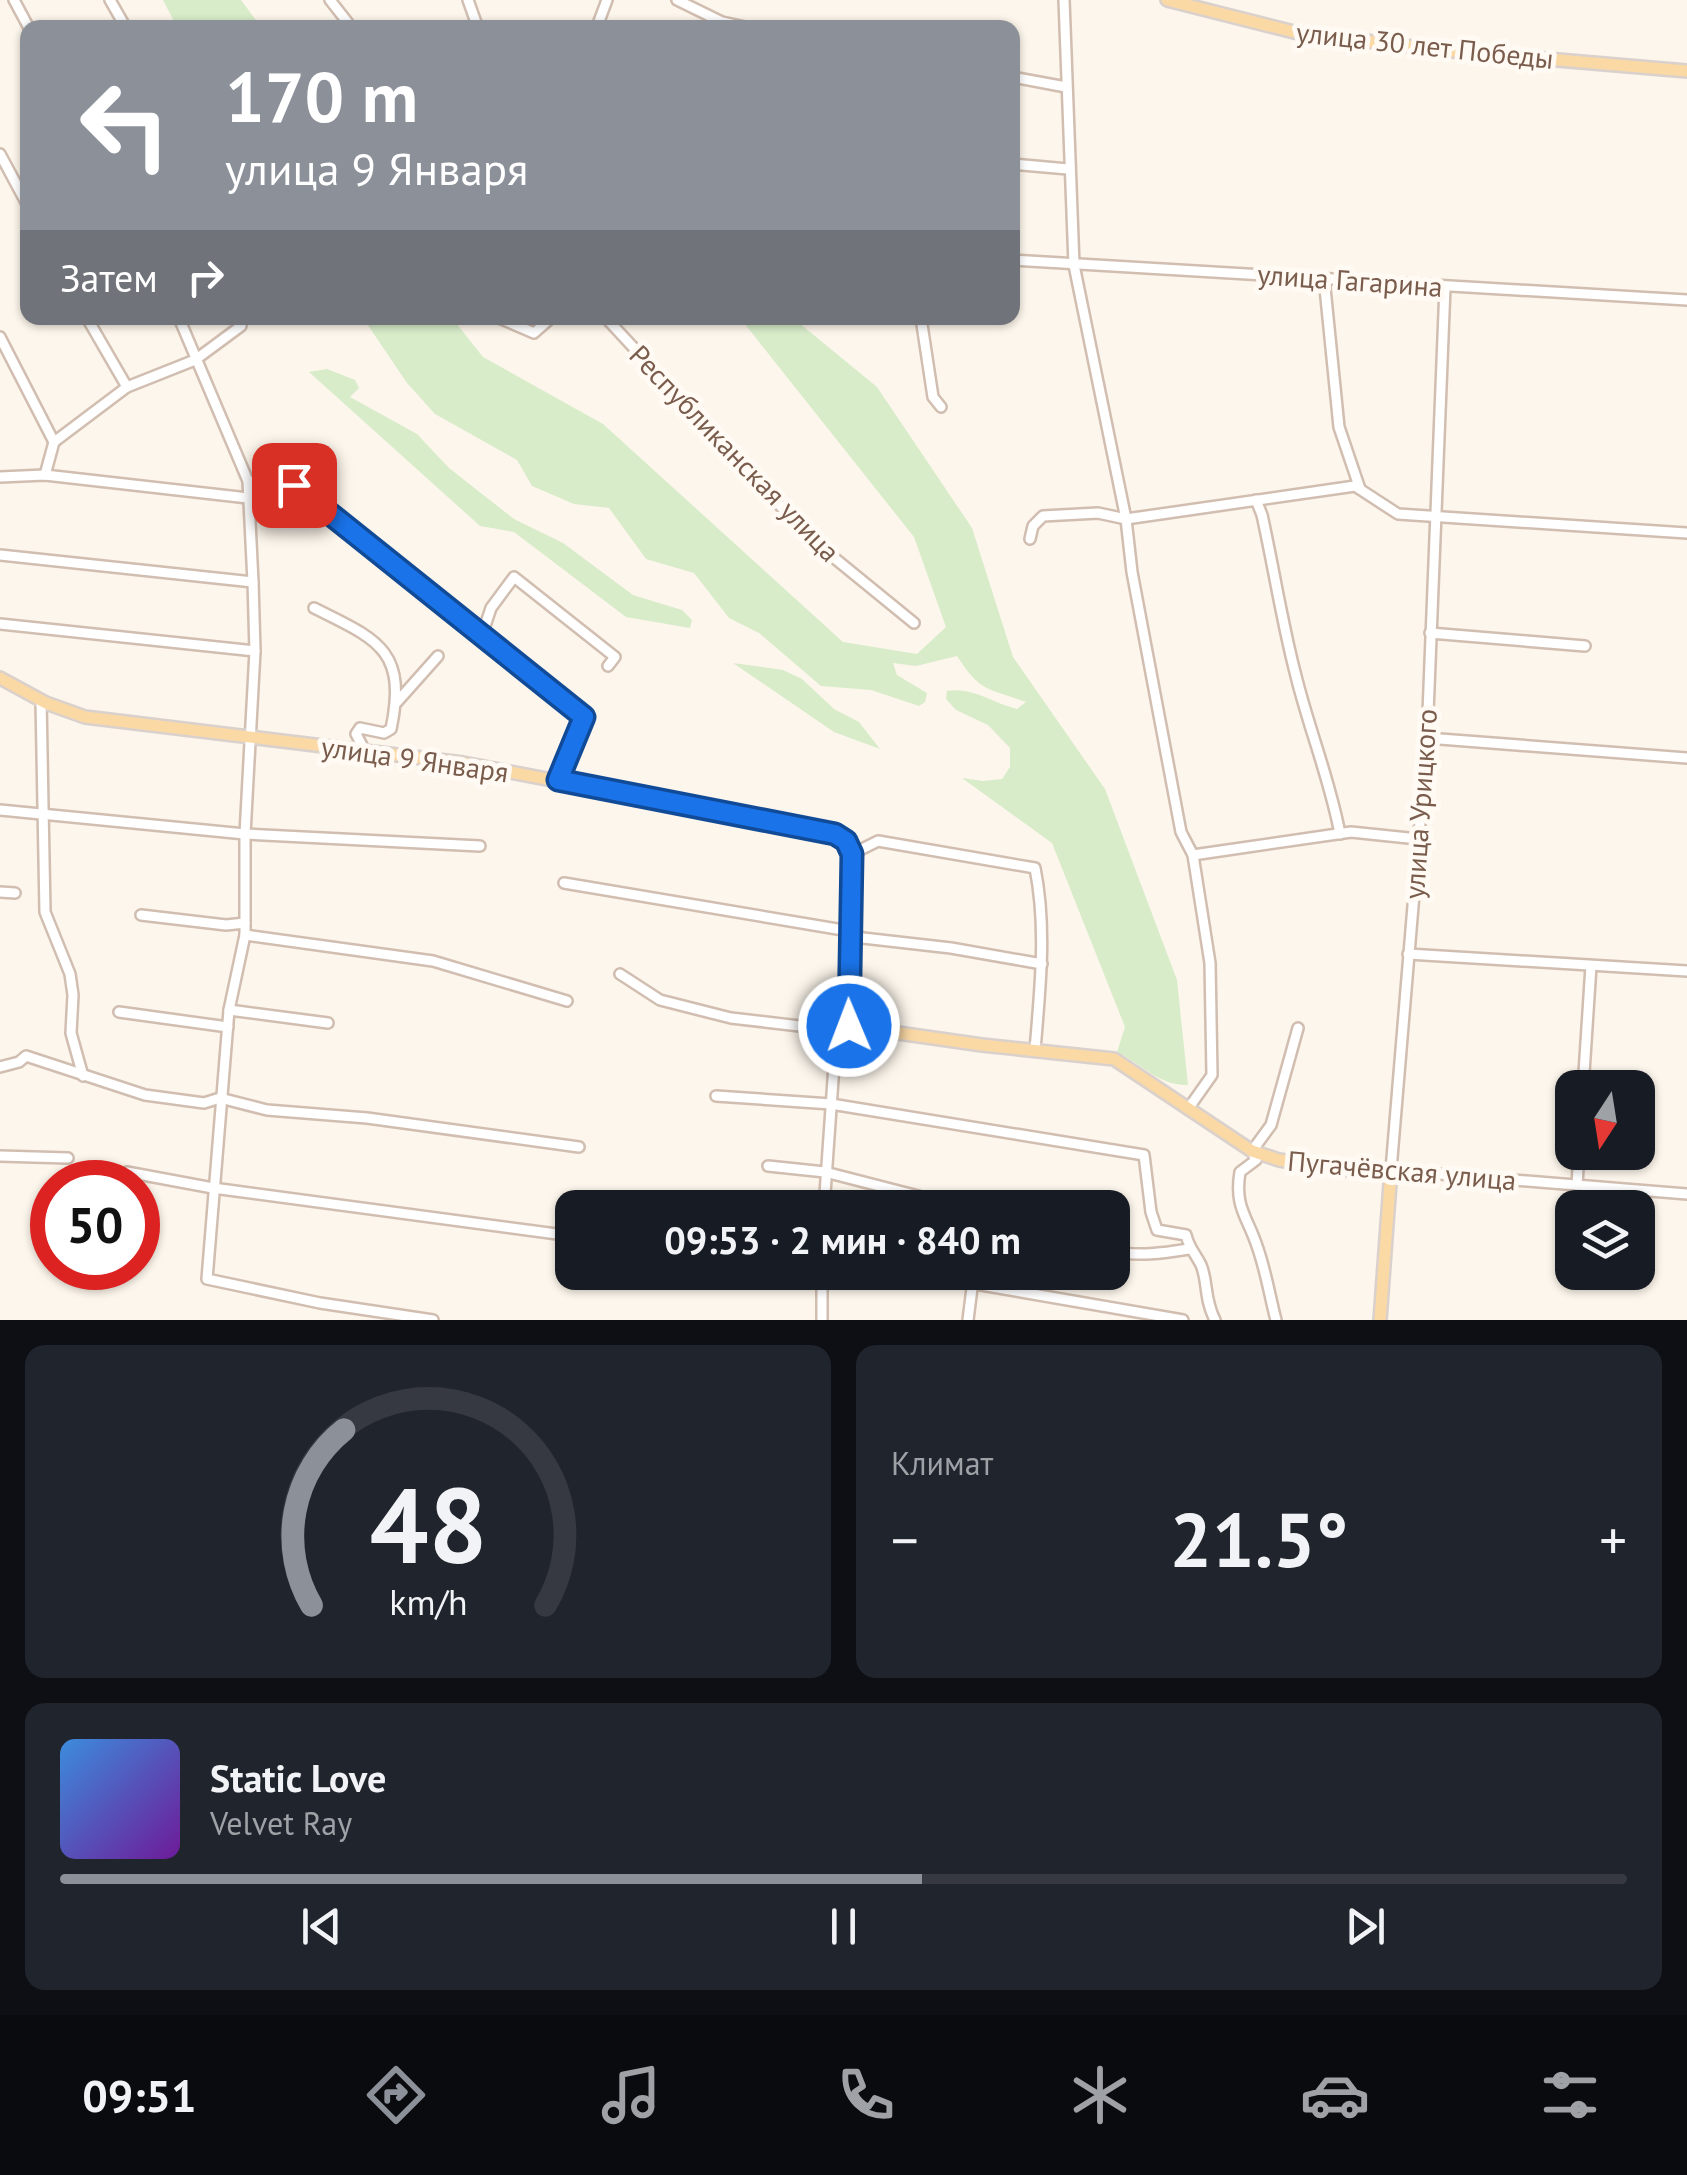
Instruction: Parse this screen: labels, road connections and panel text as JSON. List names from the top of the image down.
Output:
{
  "streets": {
    "main road": [
      "улица 30 лет Победы",
      "улица 9 Января",
      "улица Урицкого",
      "Пугачёвская улица"
    ],
    "street": ["улица Гагарина", "Республиканская улица"]
  },
  "crossings": [
    ["улица Гагарина", "улица Урицкого"],
    ["улица Урицкого", "Пугачёвская улица"]
  ],
  "north": "bottom",
  "page": {
    "turn": ["170 m", "улица 9 Января"],
    "then": "Затем",
    "limit": "50",
    "trip": "09:53 · 2 мин · 840 m",
    "tile": "Климат",
    "heat": ["−", "21.5°", "+"],
    "song": ["Static Love", "Velvet Ray"],
    "tabs": "09:51",
    "gauge": ["48", "km/h"]
  }
}
